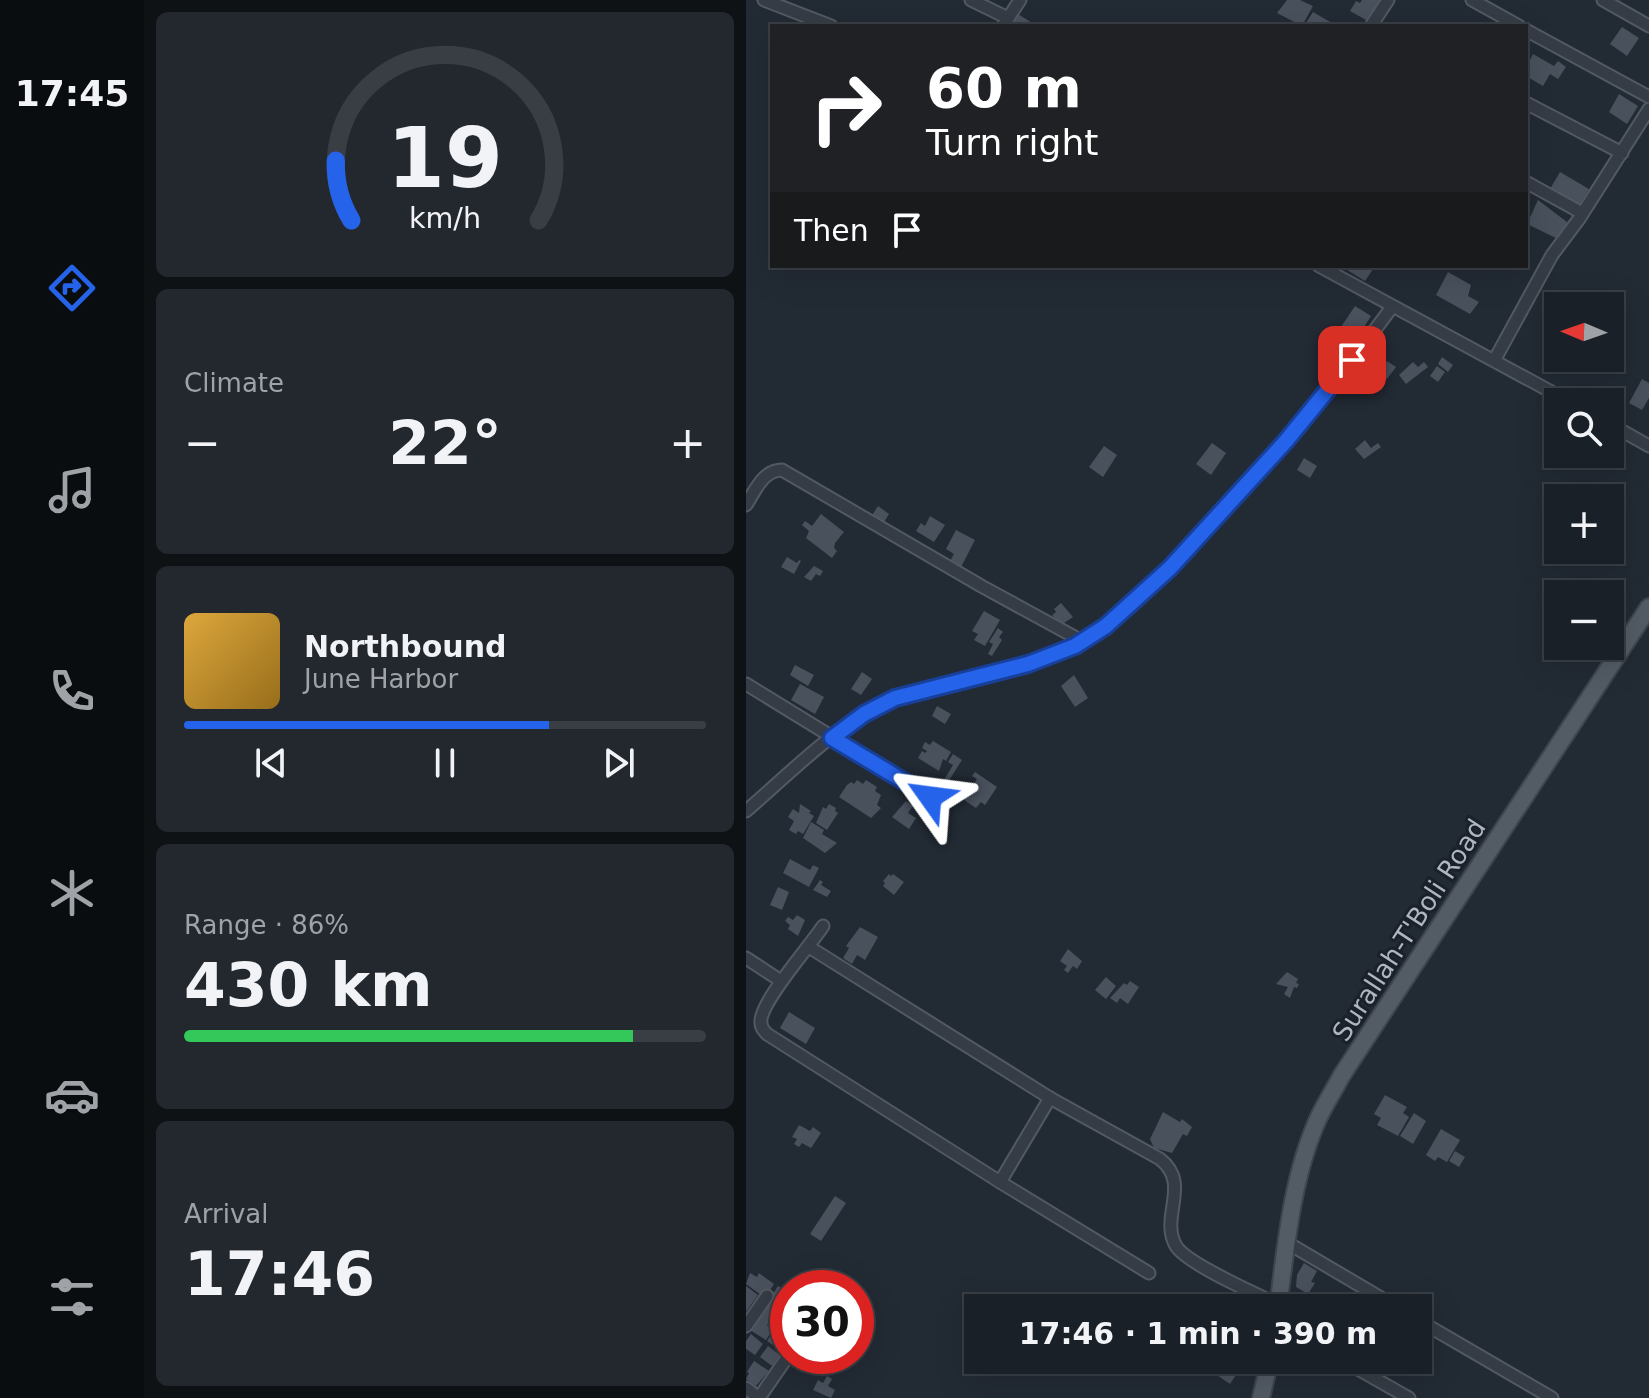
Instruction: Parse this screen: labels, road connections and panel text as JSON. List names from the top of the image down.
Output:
{
  "streets": {
    "main road": ["Surallah-T'Boli Road"]
  },
  "north": "left",
  "page": {
    "tabs": "17:45",
    "turn": ["60 m", "Turn right"],
    "then": "Then",
    "tile": [
      "Climate",
      ["Range · 86%", "430 km"],
      ["Arrival", "17:46"]
    ],
    "map_buttons": ["+", "−"],
    "heat": ["−", "22°", "+"],
    "song": ["Northbound", "June Harbor"],
    "limit": "30",
    "trip": "17:46 · 1 min · 390 m",
    "gauge": ["19", "km/h"]
  }
}
